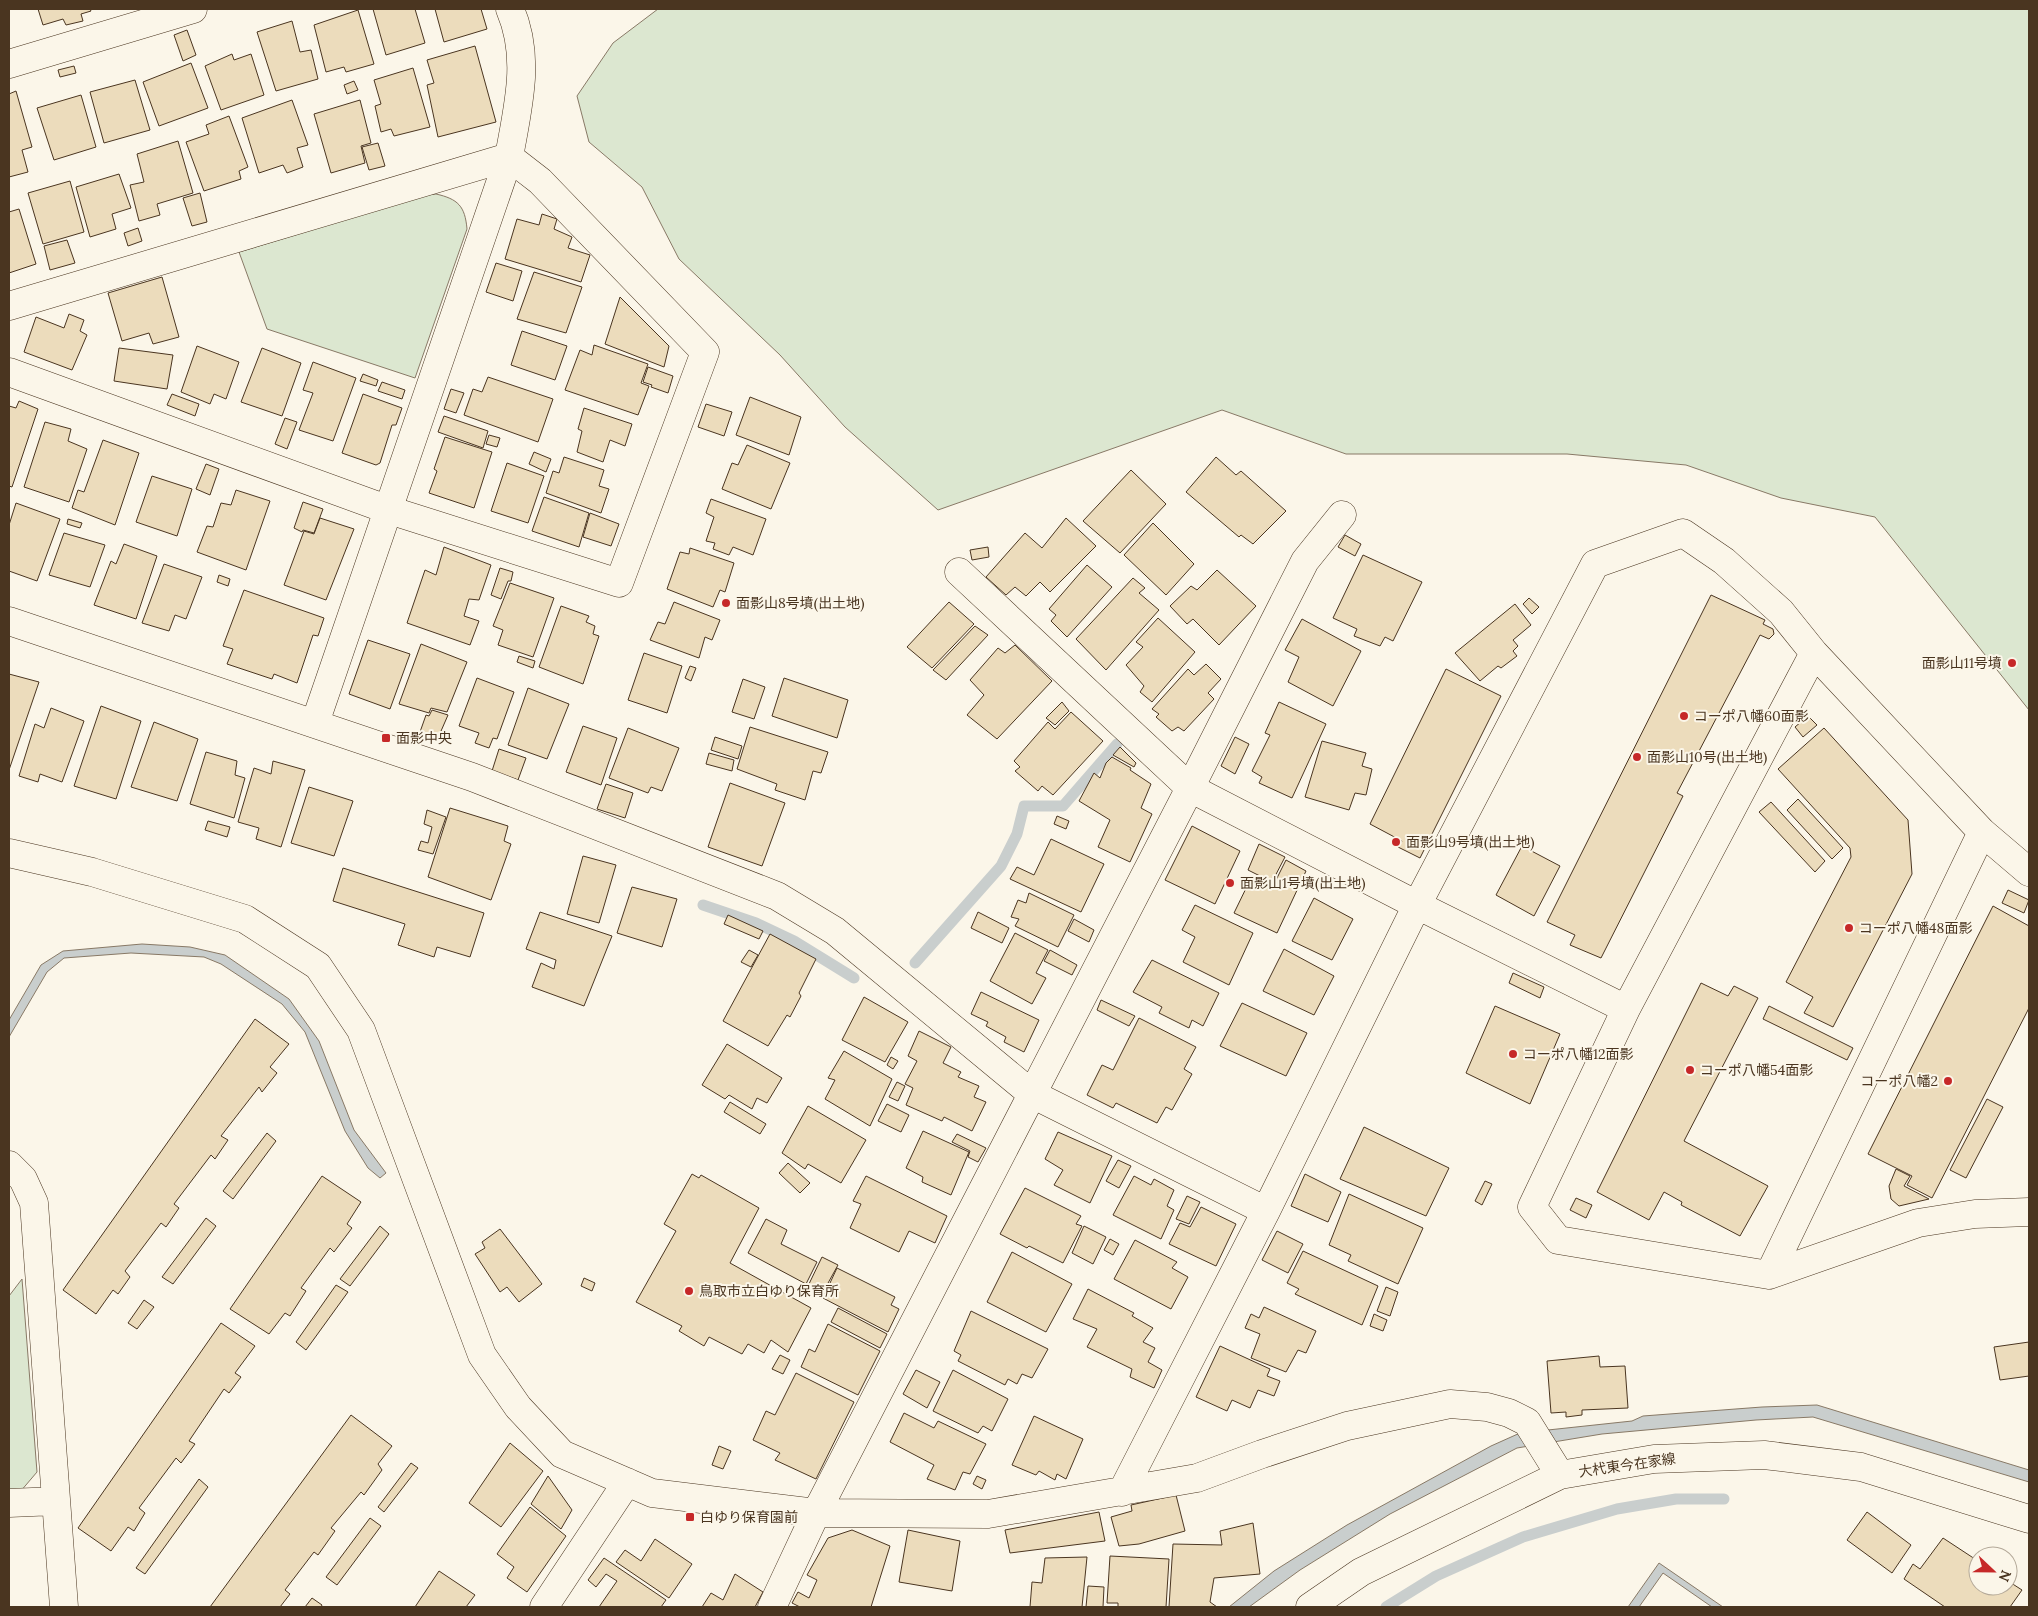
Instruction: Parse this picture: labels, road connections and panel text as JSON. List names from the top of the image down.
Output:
{
  "streets": {
    "street": ["大杙東今在家線"]
  },
  "places": {
    "other": [
      "面影山8号墳(出土地)",
      "面影山11号墳",
      "コーポ八幡60面影",
      "面影山10号(出土地)",
      "面影山9号墳(出土地)",
      "面影山1号墳(出土地)",
      "コーポ八幡48面影",
      "コーポ八幡12面影",
      "コーポ八幡54面影",
      "コーポ八幡2",
      "鳥取市立白ゆり保育所"
    ],
    "transit": ["面影中央", "白ゆり保育園前"]
  },
  "north": "right"
}
